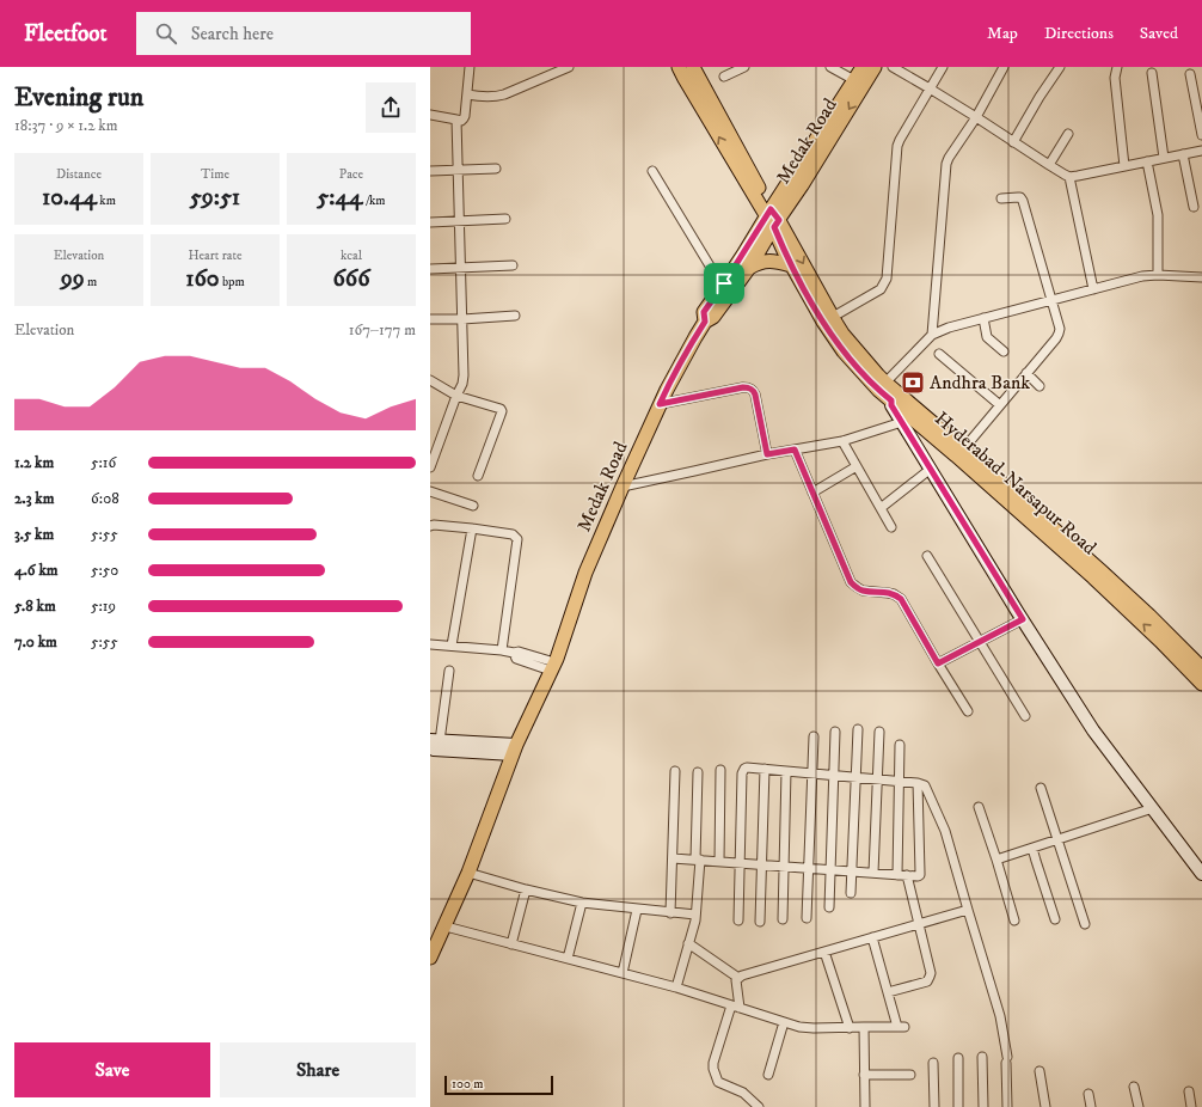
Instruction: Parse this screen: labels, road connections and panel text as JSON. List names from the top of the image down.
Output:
{
  "streets": {
    "main road": ["Medak Road", "Hyderabad-Narsapur Road"]
  },
  "crossings": [
    ["Medak Road", "Hyderabad-Narsapur Road"]
  ],
  "places": {
    "bank": ["Andhra Bank"]
  },
  "scale_bar": "100 m",
  "page": {
    "header": "Fleetfoot",
    "search": "Search here",
    "nav": ["Map", "Directions", "Saved"],
    "heading": ["Evening run", "18:37 · 9 × 1.2 km"],
    "stats": [
      ["Distance", "10.44 km"],
      ["Time", "59:51"],
      ["Pace", "5:44 /km"],
      ["Elevation", "99 m"],
      ["Heart rate", "160 bpm"],
      ["kcal", "666"]
    ],
    "chart": ["Elevation", "167–177 m"],
    "list": [
      {
        "name": "1.2 km",
        "note": "5:16"
      },
      {
        "name": "2.3 km",
        "note": "6:08"
      },
      {
        "name": "3.5 km",
        "note": "5:55"
      },
      {
        "name": "4.6 km",
        "note": "5:50"
      },
      {
        "name": "5.8 km",
        "note": "5:19"
      },
      {
        "name": "7.0 km",
        "note": "5:55"
      }
    ],
    "buttons": ["Save", "Share"],
    "scale": "100 m"
  }
}
